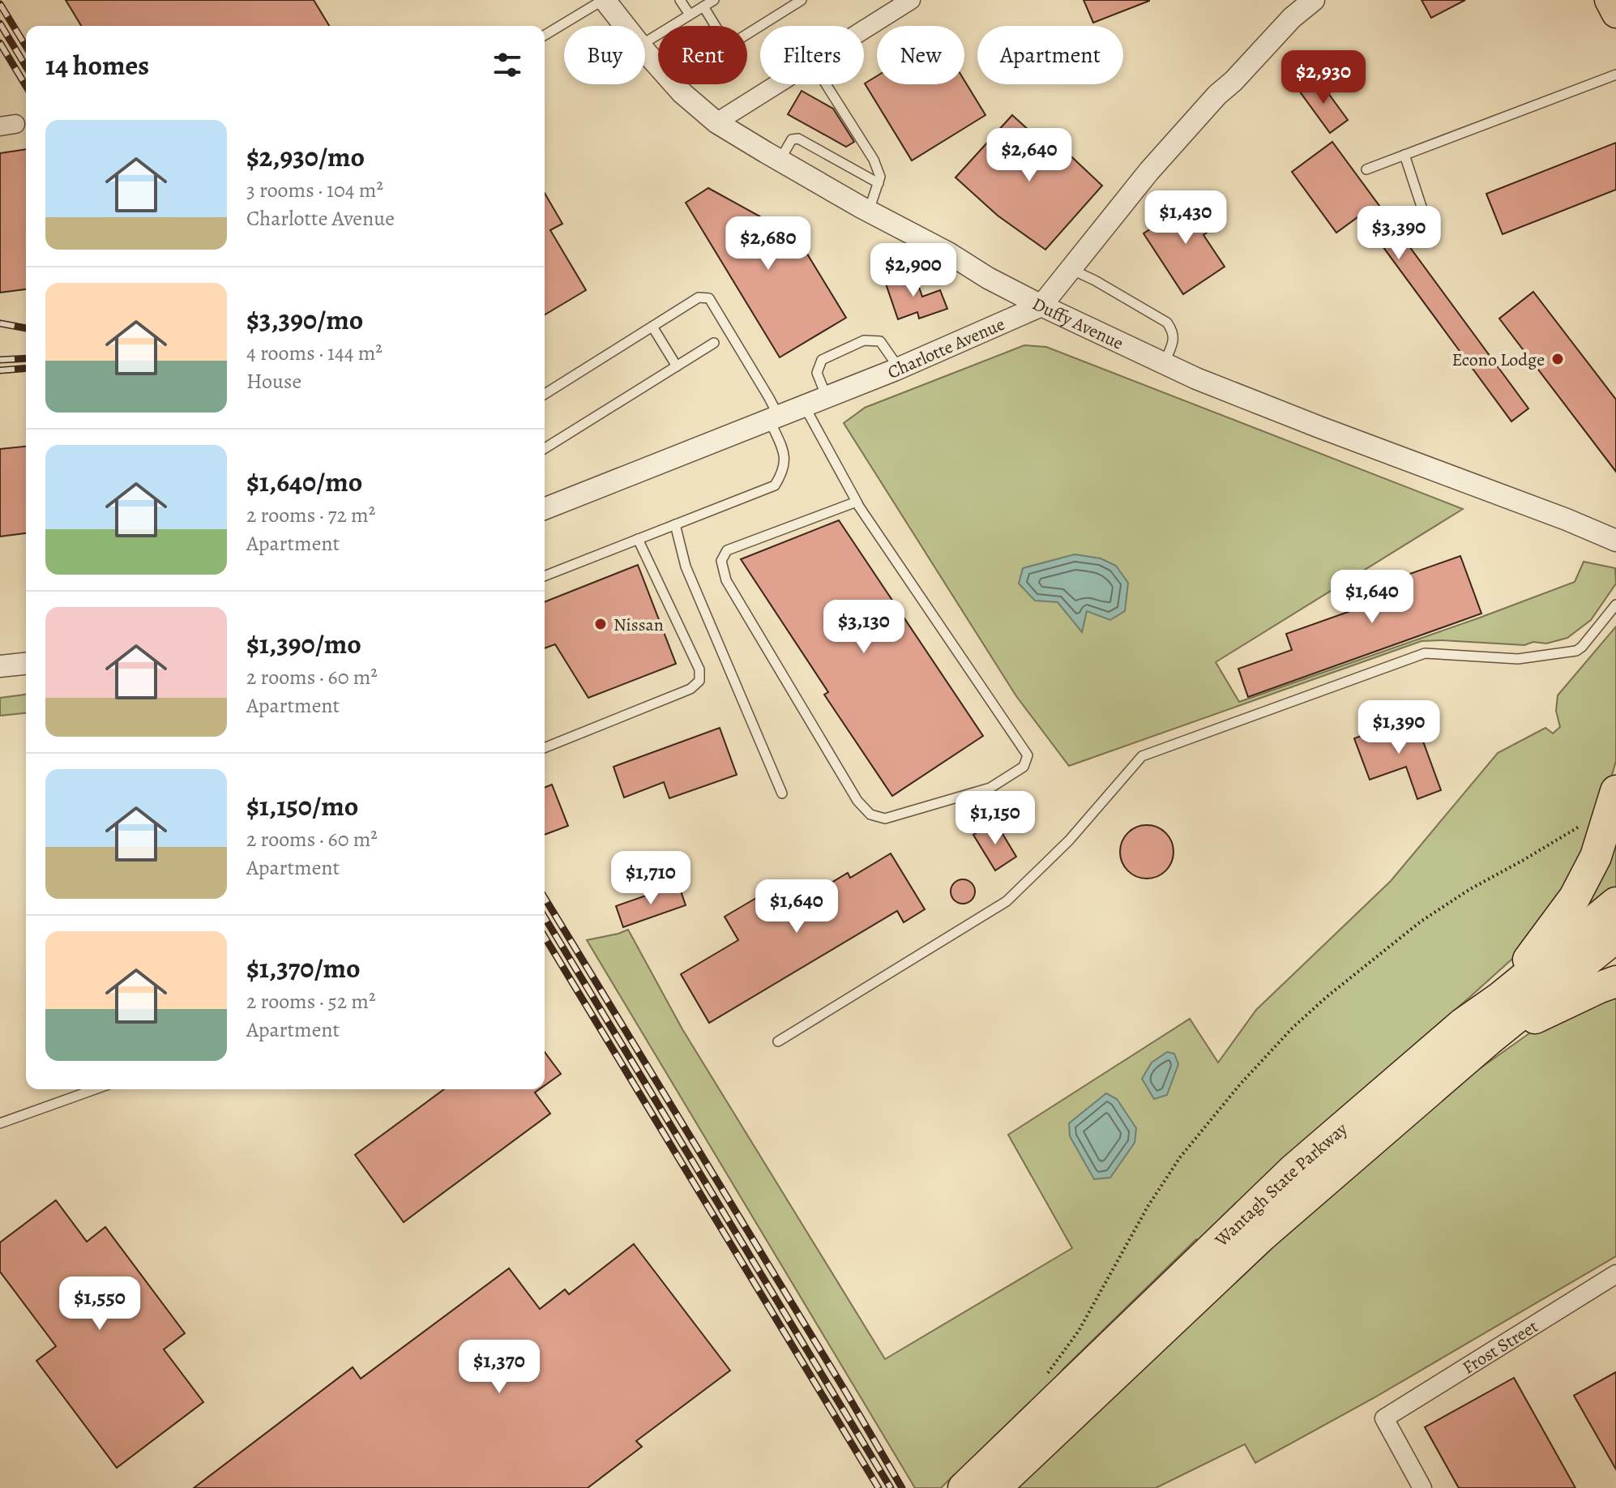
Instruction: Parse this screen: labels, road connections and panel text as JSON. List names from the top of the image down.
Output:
{
  "streets": {
    "highway": ["Wantagh State Parkway"],
    "street": ["Duffy Avenue", "Charlotte Avenue", "Frost Street"]
  },
  "crossings": [
    ["Duffy Avenue", "Charlotte Avenue"]
  ],
  "places": ["Econo Lodge", "Nissan"],
  "page": {
    "chip": [
      "Buy",
      "Rent",
      "Filters",
      "New",
      "Apartment"
    ],
    "heading": "14 homes",
    "price": [
      "$2,930",
      "$2,640",
      "$1,430",
      "$3,390",
      "$2,680",
      "$2,900",
      "$1,640",
      "$3,130",
      "$1,390",
      "$1,150",
      "$1,710",
      "$1,640",
      "$1,550",
      "$1,370"
    ],
    "list": [
      {
        "name": "$2,930/mo",
        "note": "3 rooms · 104 m² · Charlotte Avenue"
      },
      {
        "name": "$3,390/mo",
        "note": "4 rooms · 144 m² · House"
      },
      {
        "name": "$1,640/mo",
        "note": "2 rooms · 72 m² · Apartment"
      },
      {
        "name": "$1,390/mo",
        "note": "2 rooms · 60 m² · Apartment"
      },
      {
        "name": "$1,150/mo",
        "note": "2 rooms · 60 m² · Apartment"
      },
      {
        "name": "$1,370/mo",
        "note": "2 rooms · 52 m² · Apartment"
      }
    ]
  }
}
